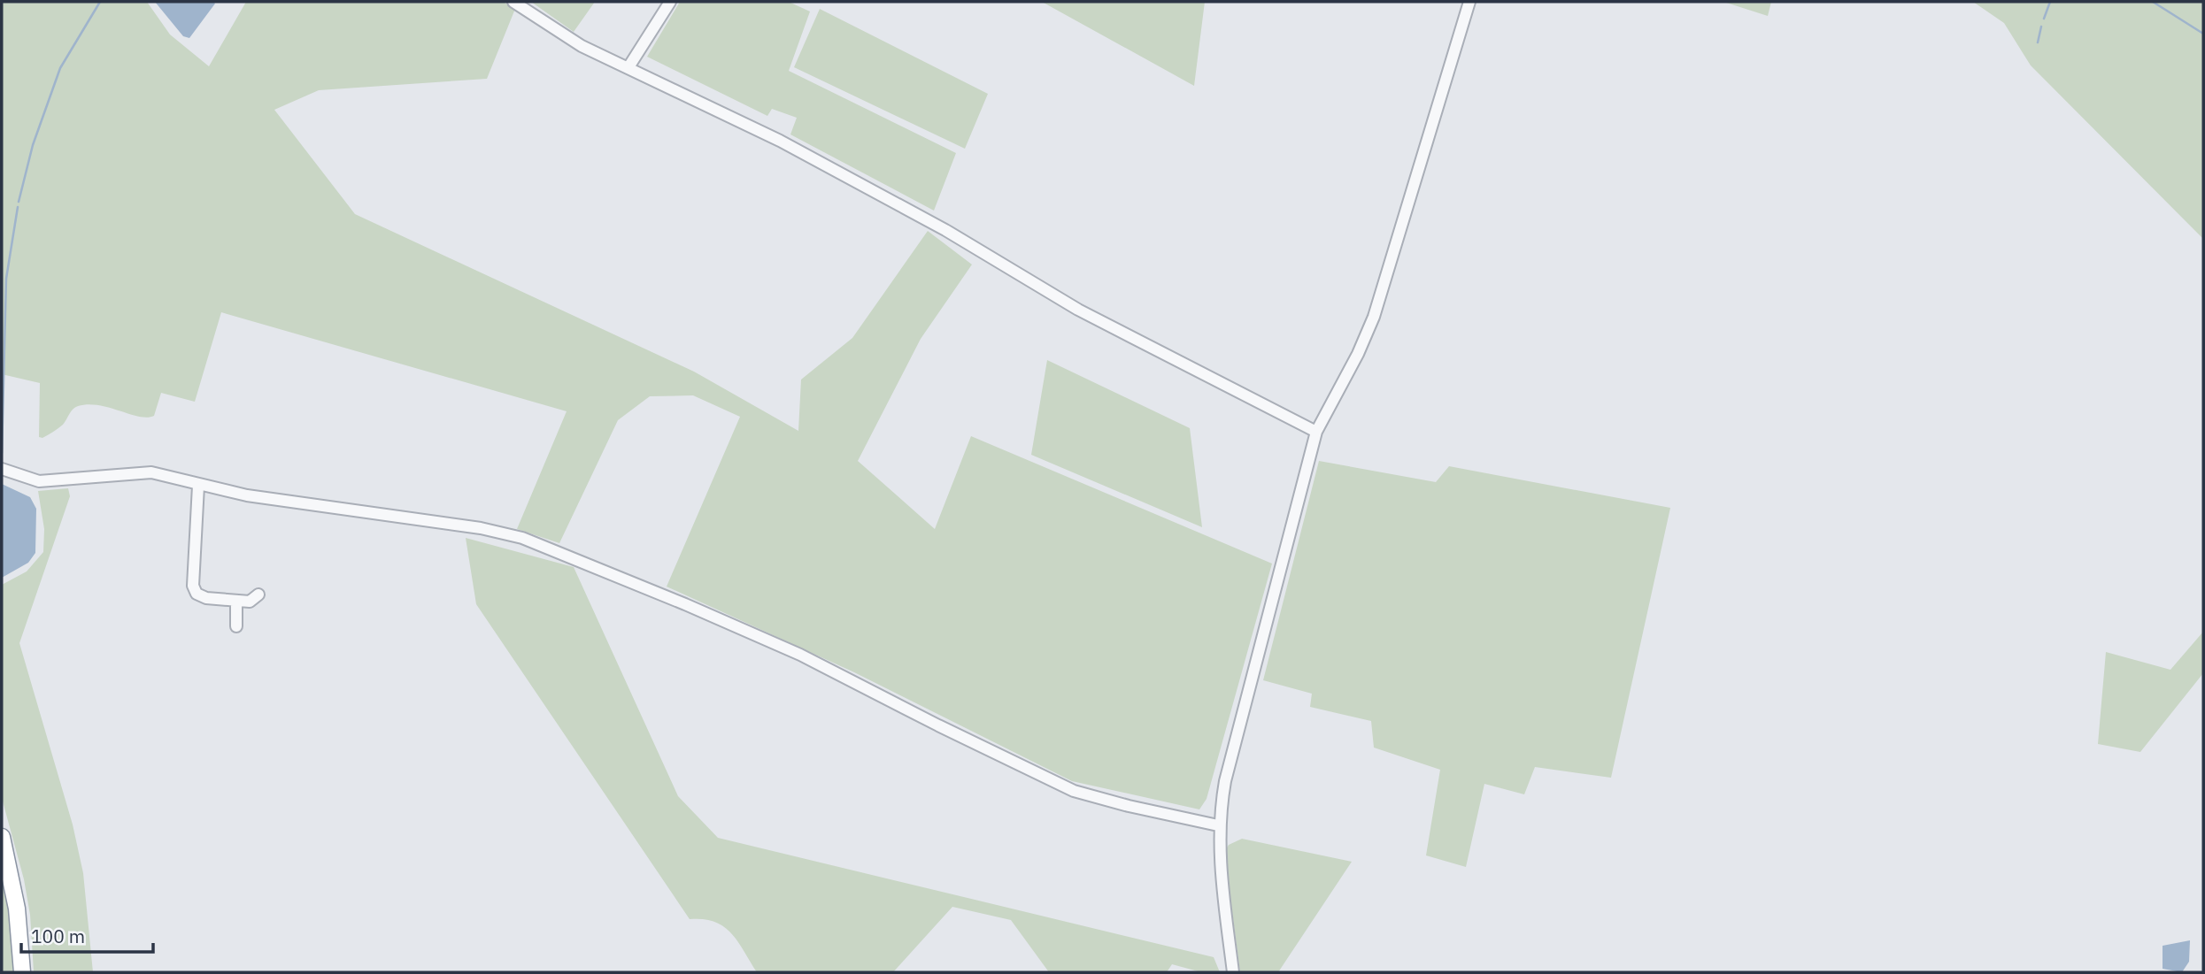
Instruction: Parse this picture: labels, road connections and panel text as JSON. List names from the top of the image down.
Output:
{
  "scale_bar": "100 m"
}
